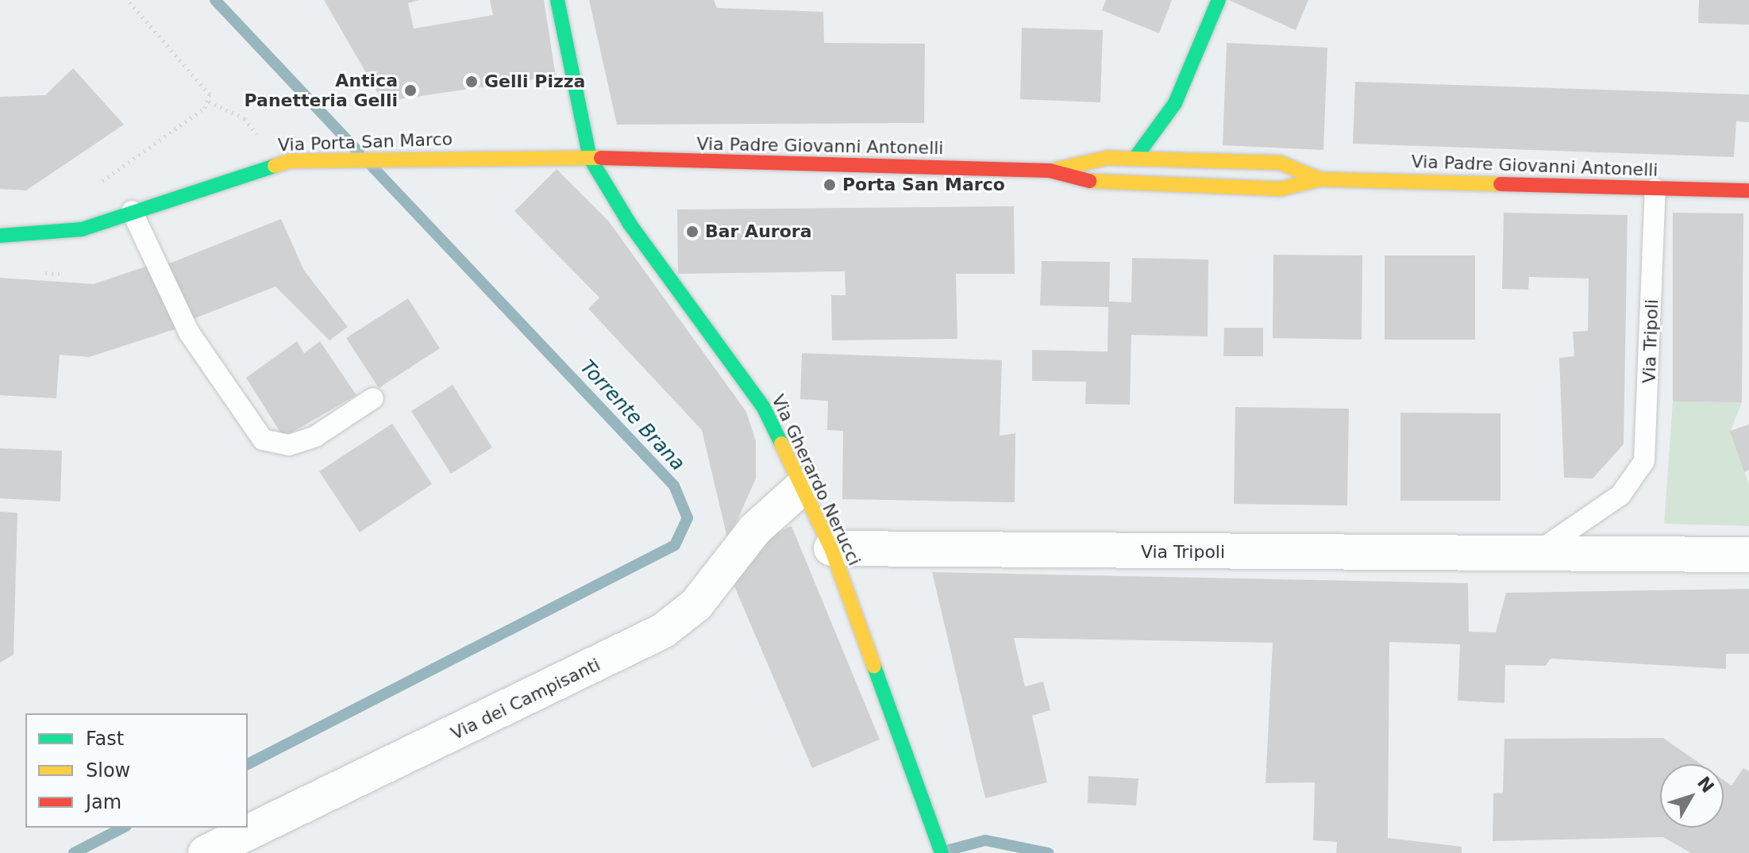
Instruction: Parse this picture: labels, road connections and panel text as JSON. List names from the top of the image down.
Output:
{
  "streets": {
    "street": [
      "Via Porta San Marco",
      "Via Padre Giovanni Antonelli",
      "Via Tripoli",
      "Via Gherardo Nerucci",
      "Via dei Campisanti"
    ]
  },
  "crossings": [
    ["Via Porta San Marco", "Via Padre Giovanni Antonelli"],
    ["Via Porta San Marco", "Via Gherardo Nerucci"],
    ["Via Padre Giovanni Antonelli", "Via Tripoli"],
    ["Via Padre Giovanni Antonelli", "Via Gherardo Nerucci"],
    ["Via Tripoli", "Via Gherardo Nerucci"],
    ["Via Gherardo Nerucci", "Via dei Campisanti"]
  ],
  "water": ["Torrente Brana"],
  "places": [
    "Gelli Pizza",
    "Antica Panetteria Gelli",
    "Porta San Marco",
    "Bar Aurora"
  ],
  "legend": ["Fast", "Slow", "Jam"],
  "north": "top right"
}
